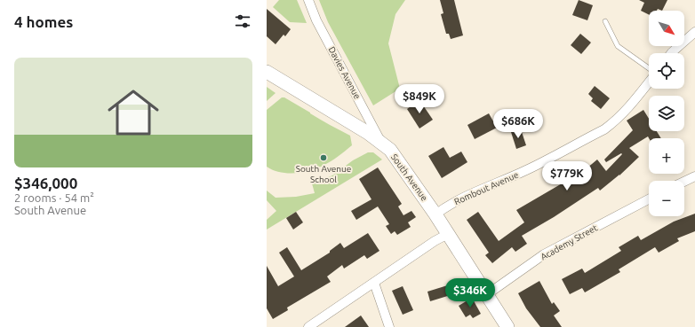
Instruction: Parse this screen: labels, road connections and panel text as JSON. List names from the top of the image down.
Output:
{
  "streets": {
    "street": [
      "Davies Avenue",
      "South Avenue",
      "Rombout Avenue",
      "Academy Street"
    ]
  },
  "crossings": [
    ["Davies Avenue", "South Avenue"],
    ["South Avenue", "Rombout Avenue"],
    ["South Avenue", "Academy Street"]
  ],
  "places": ["South Avenue School"],
  "north": "bottom right",
  "page": {
    "heading": "4 homes",
    "map_buttons": ["+", "−"],
    "list": [
      {
        "name": "$346,000",
        "note": "2 rooms · 54 m² · South Avenue"
      }
    ],
    "price": [
      "$849K",
      "$686K",
      "$779K",
      "$346K"
    ]
  }
}
